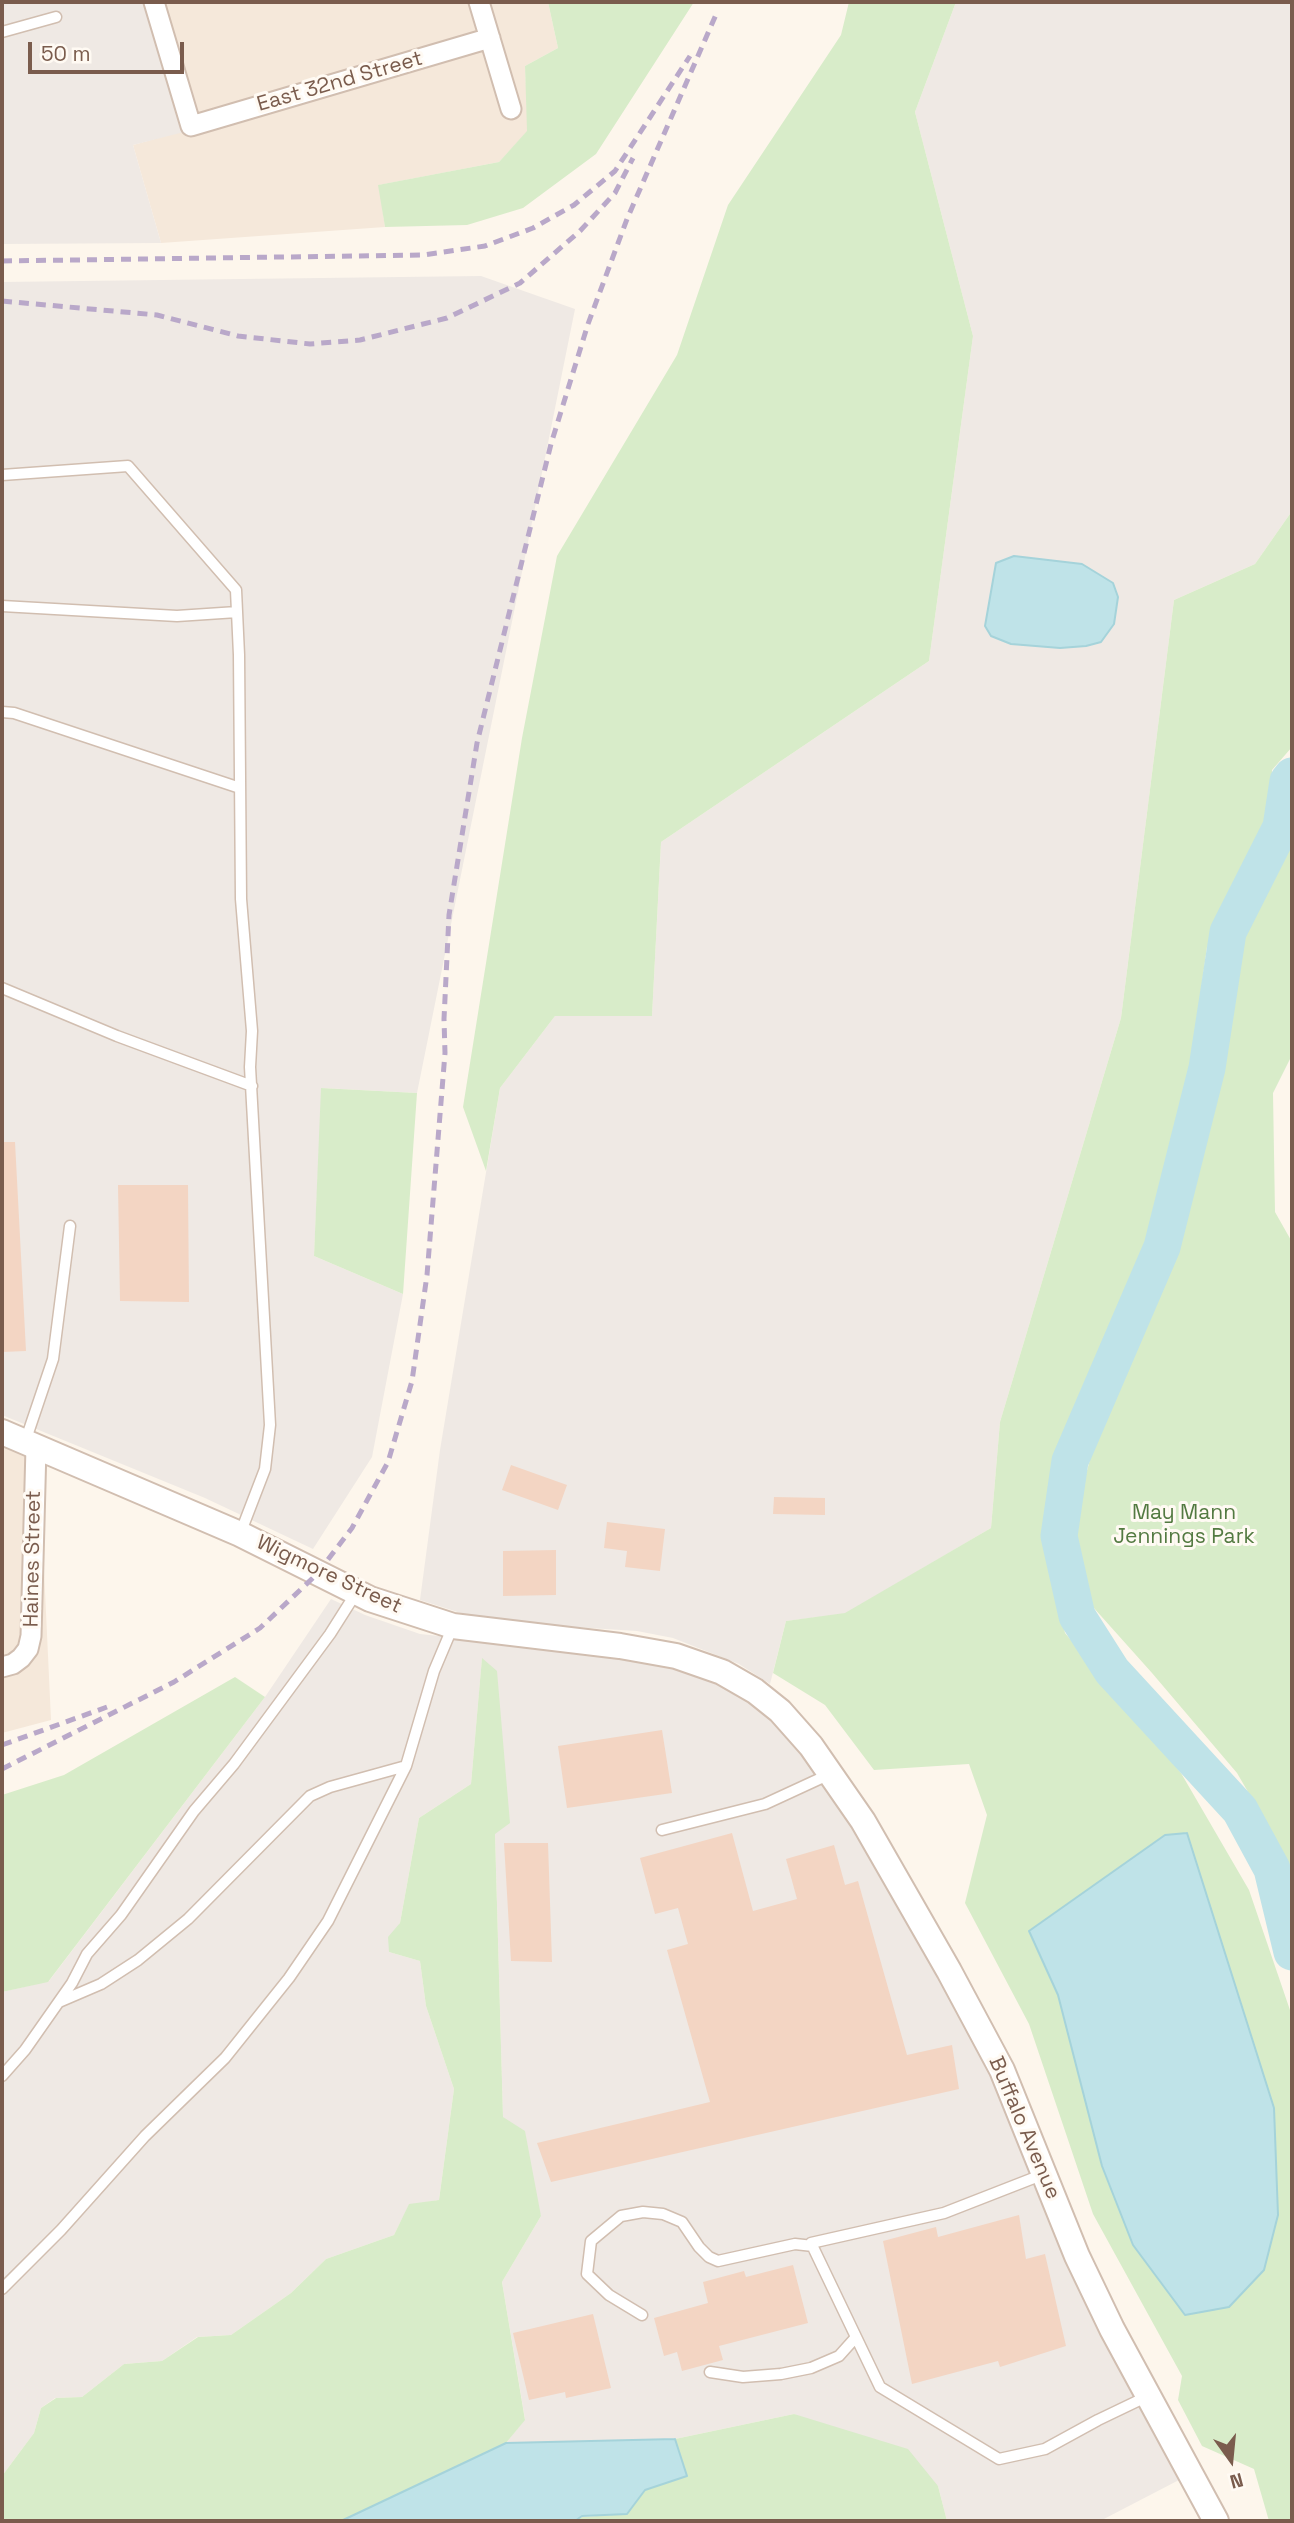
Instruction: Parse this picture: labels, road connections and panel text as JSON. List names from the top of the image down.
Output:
{
  "streets": {
    "street": [
      "East 32nd Street",
      "Haines Street",
      "Wigmore Street",
      "Buffalo Avenue"
    ]
  },
  "crossings": [
    ["Haines Street", "Wigmore Street"],
    ["Wigmore Street", "Buffalo Avenue"]
  ],
  "parks": ["May Mann Jennings Park"],
  "scale_bar": "50 m",
  "north": "bottom"
}
